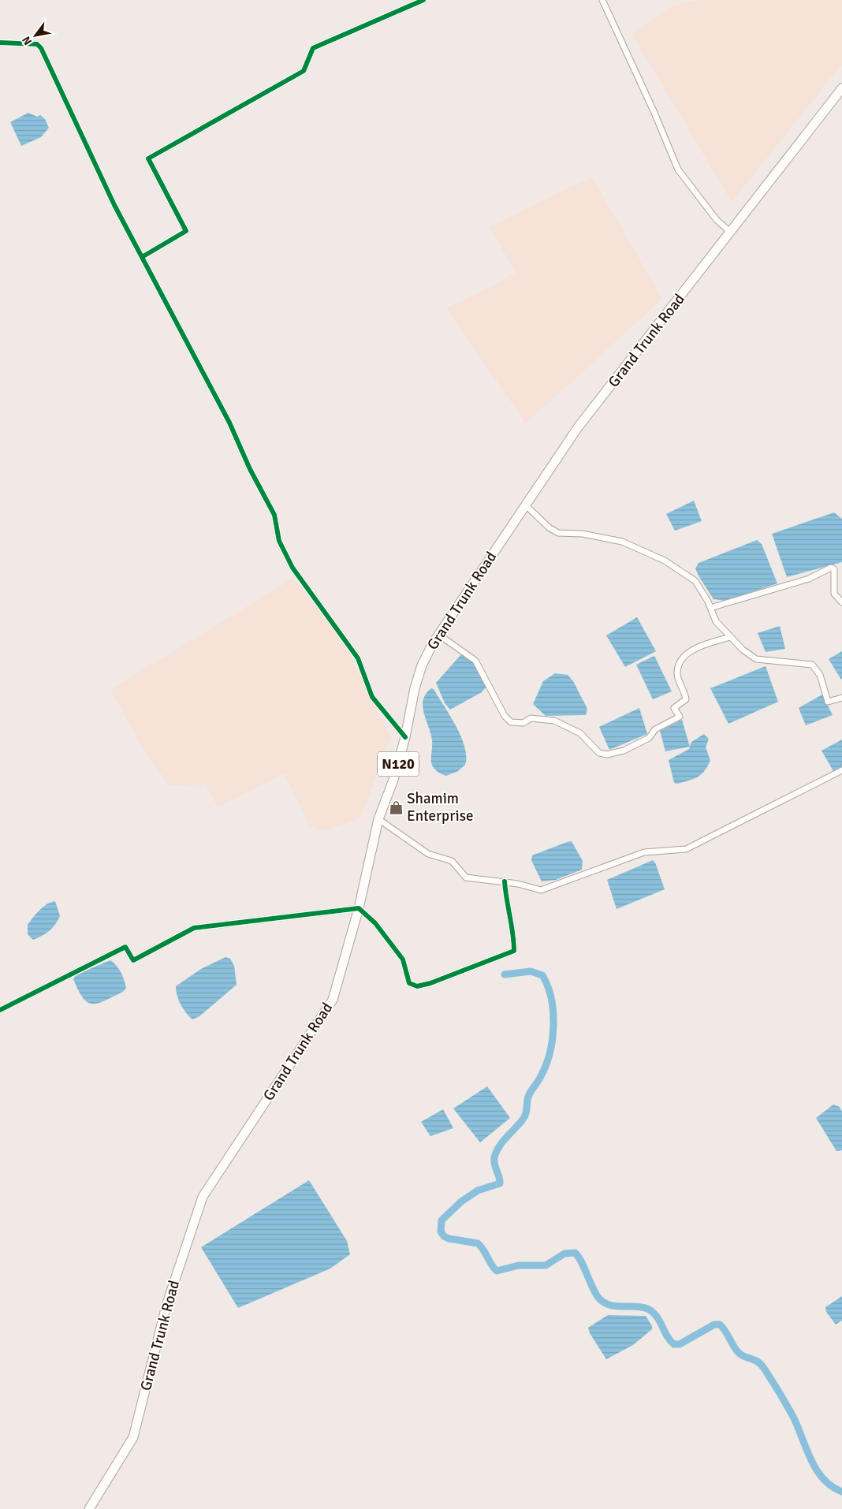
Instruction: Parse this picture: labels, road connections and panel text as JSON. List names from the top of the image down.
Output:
{
  "streets": {
    "highway": ["Grand Trunk Road", "N120"]
  },
  "places": {
    "shop": ["Shamim Enterprise"]
  },
  "north": "bottom left"
}
